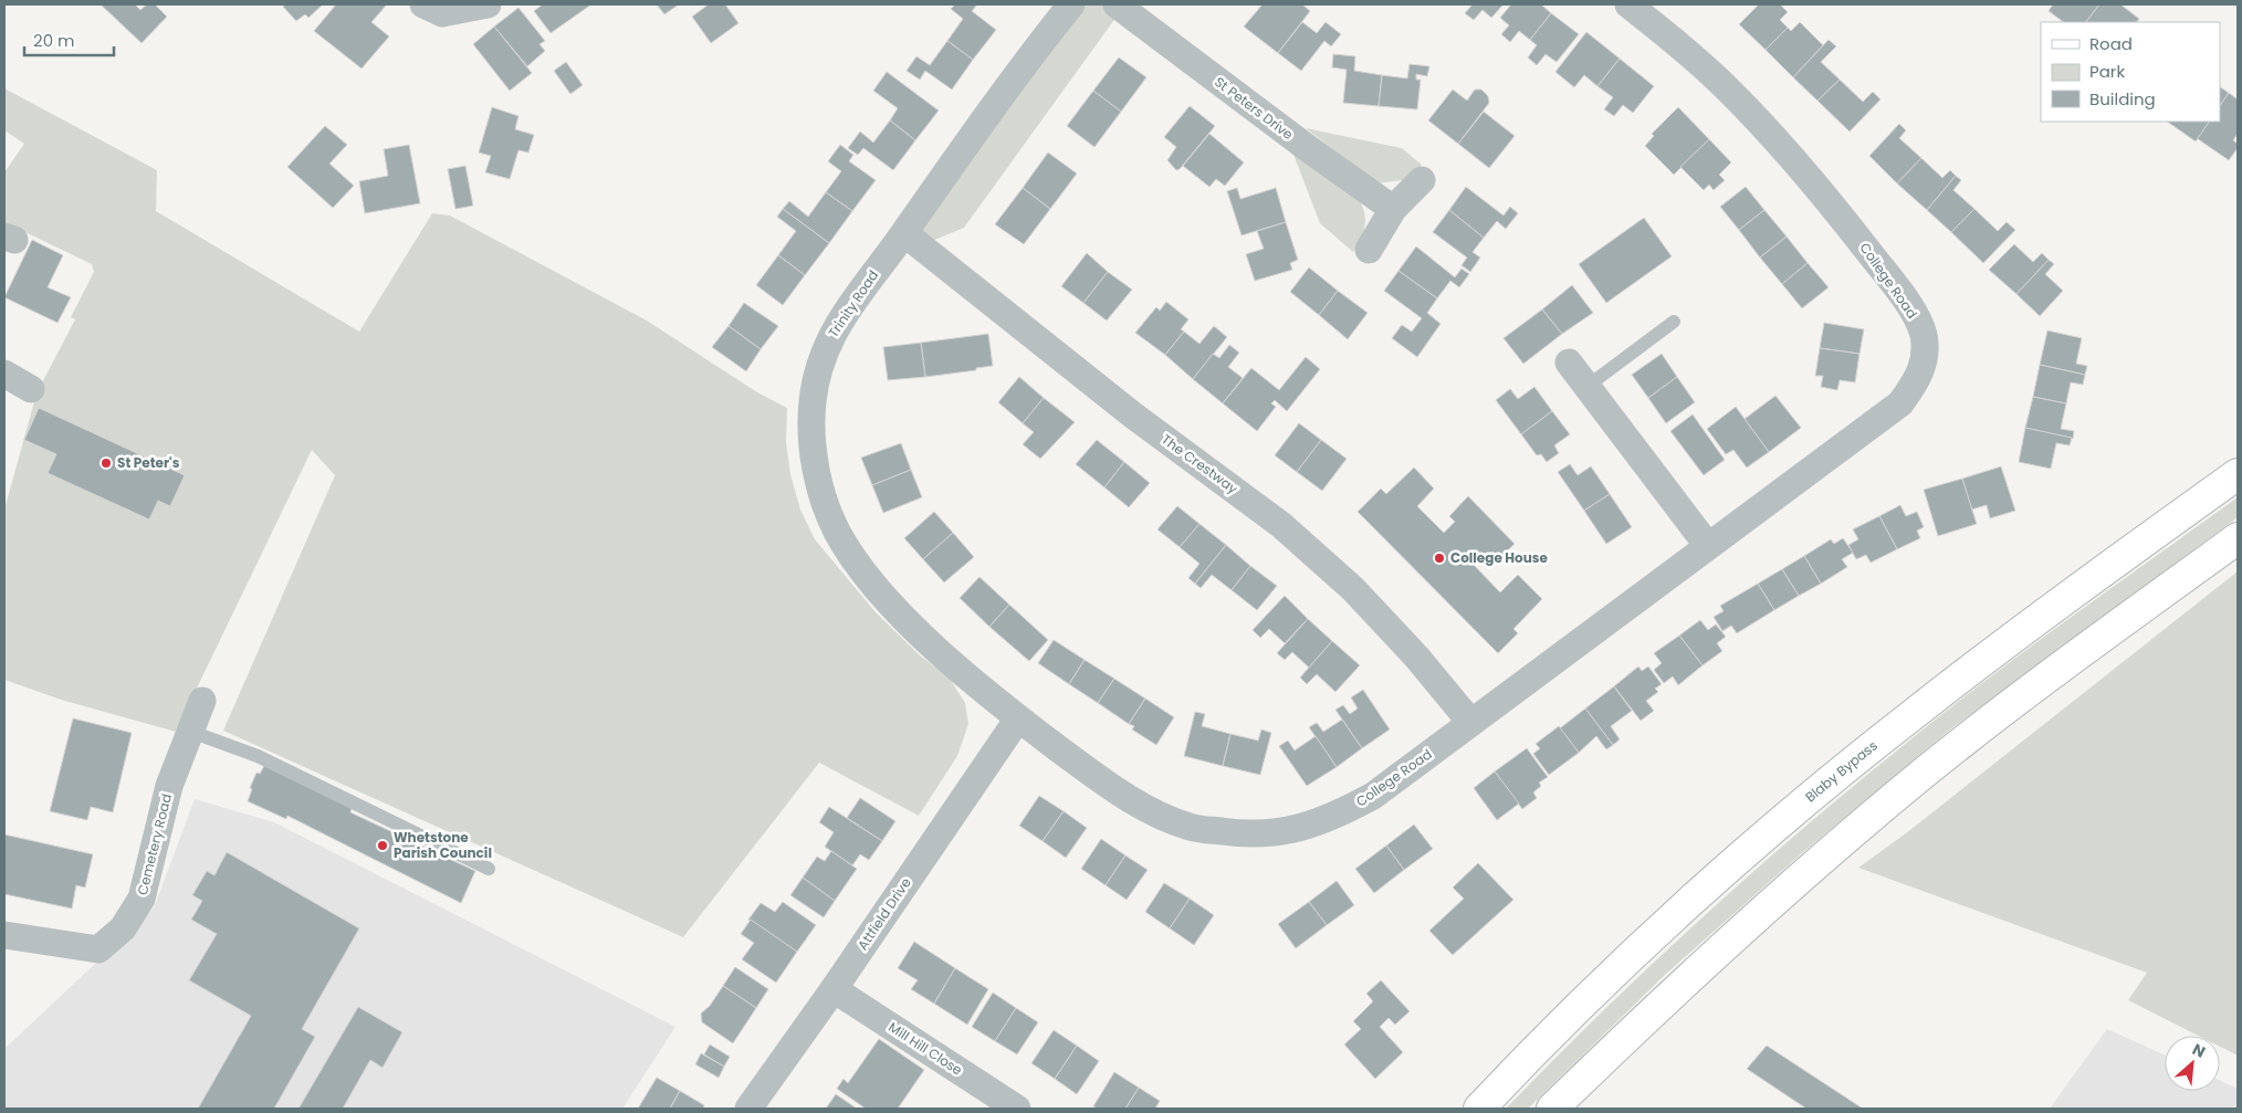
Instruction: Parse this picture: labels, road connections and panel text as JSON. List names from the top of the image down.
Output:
{
  "streets": {
    "main road": ["Blaby Bypass"],
    "street": [
      "St Peters Drive",
      "College Road",
      "Trinity Road",
      "The Crestway",
      "Cemetery Road",
      "Attfield Drive",
      "Mill Hill Close"
    ]
  },
  "crossings": [
    ["College Road", "Trinity Road"],
    ["College Road", "The Crestway"],
    ["College Road", "Attfield Drive"],
    ["Trinity Road", "The Crestway"],
    ["Trinity Road", "Attfield Drive"],
    ["Attfield Drive", "Mill Hill Close"]
  ],
  "places": ["St Peter's", "College House", "Whetstone Parish Council"],
  "legend": ["Road", "Park", "Building"],
  "scale_bar": "20 m",
  "north": "top right"
}
